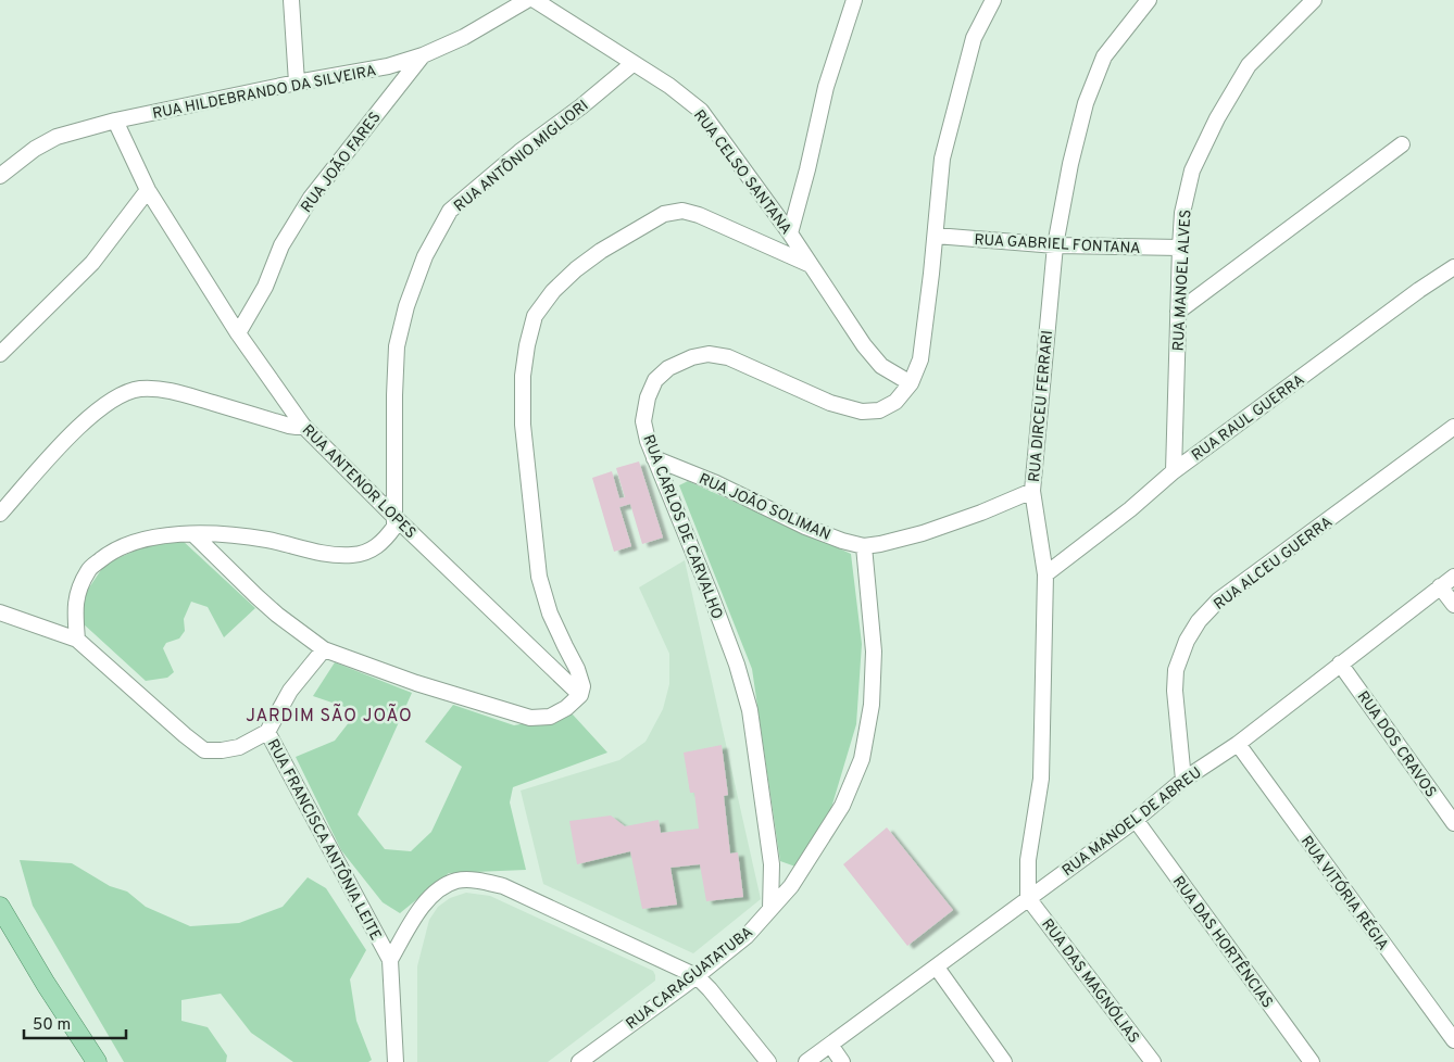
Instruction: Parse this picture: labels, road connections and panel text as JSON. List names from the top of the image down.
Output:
{
  "streets": {
    "street": [
      "RUA HILDEBRANDO DA SILVEIRA",
      "RUA ANTÔNIO MIGLIORI",
      "RUA JOÃO FARES",
      "RUA CELSO SANTANA",
      "RUA GABRIEL FONTANA",
      "RUA MANOEL ALVES",
      "RUA DIRCEU FERRARI",
      "RUA RAUL GUERRA",
      "RUA ANTENOR LOPES",
      "RUA JOÃO SOLIMAN",
      "RUA CARLOS DE CARVALHO",
      "RUA ALCEU GUERRA",
      "RUA DOS CRAVOS",
      "RUA MANOEL DE ABREU",
      "RUA FRANCISCA ANTÔNIA LEITE",
      "RUA VITÓRIA RÉGIA",
      "RUA DAS HORTÊNCIAS",
      "RUA CARAGUATATUBA",
      "RUA DAS MAGNÓLIAS"
    ]
  },
  "crossings": [
    ["RUA HILDEBRANDO DA SILVEIRA", "RUA JOÃO FARES"],
    ["RUA HILDEBRANDO DA SILVEIRA", "RUA ANTENOR LOPES"],
    ["RUA ANTÔNIO MIGLIORI", "RUA CELSO SANTANA"],
    ["RUA ANTÔNIO MIGLIORI", "RUA ANTENOR LOPES"],
    ["RUA JOÃO FARES", "RUA ANTENOR LOPES"],
    ["RUA CELSO SANTANA", "RUA CARLOS DE CARVALHO"],
    ["RUA GABRIEL FONTANA", "RUA MANOEL ALVES"],
    ["RUA GABRIEL FONTANA", "RUA DIRCEU FERRARI"],
    ["RUA MANOEL ALVES", "RUA RAUL GUERRA"],
    ["RUA DIRCEU FERRARI", "RUA RAUL GUERRA"],
    ["RUA DIRCEU FERRARI", "RUA JOÃO SOLIMAN"],
    ["RUA DIRCEU FERRARI", "RUA MANOEL DE ABREU"],
    ["RUA DIRCEU FERRARI", "RUA DAS MAGNÓLIAS"],
    ["RUA JOÃO SOLIMAN", "RUA CARLOS DE CARVALHO"],
    ["RUA JOÃO SOLIMAN", "RUA CARAGUATATUBA"],
    ["RUA CARLOS DE CARVALHO", "RUA CARAGUATATUBA"],
    ["RUA ALCEU GUERRA", "RUA MANOEL DE ABREU"],
    ["RUA DOS CRAVOS", "RUA MANOEL DE ABREU"],
    ["RUA MANOEL DE ABREU", "RUA VITÓRIA RÉGIA"],
    ["RUA MANOEL DE ABREU", "RUA DAS HORTÊNCIAS"],
    ["RUA MANOEL DE ABREU", "RUA DAS MAGNÓLIAS"]
  ],
  "districts": ["JARDIM SÃO JOÃO"],
  "scale_bar": "50 m"
}
